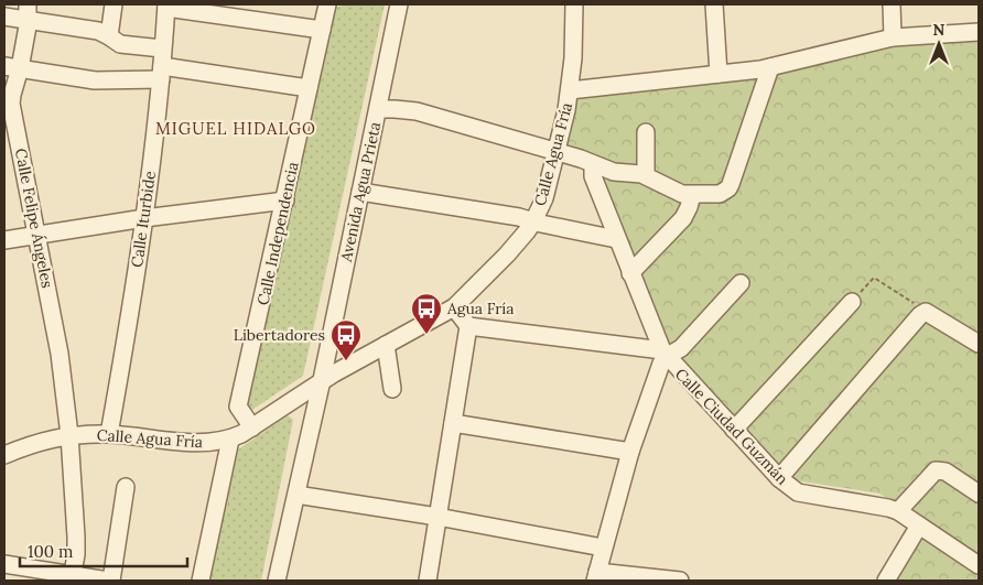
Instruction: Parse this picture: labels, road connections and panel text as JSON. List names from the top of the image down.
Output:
{
  "streets": {
    "street": [
      "Calle Agua Fría",
      "Avenida Agua Prieta",
      "Calle Felipe Ángeles",
      "Calle Iturbide",
      "Calle Independencia",
      "Calle Ciudad Guzmán"
    ]
  },
  "crossings": [
    ["Calle Agua Fría", "Avenida Agua Prieta"],
    ["Calle Agua Fría", "Calle Felipe Ángeles"],
    ["Calle Agua Fría", "Calle Iturbide"],
    ["Calle Agua Fría", "Calle Independencia"]
  ],
  "districts": ["MIGUEL HIDALGO"],
  "places": {
    "bus stop": ["Agua Fría", "Libertadores"]
  },
  "scale_bar": "100 m",
  "north": "top"
}
